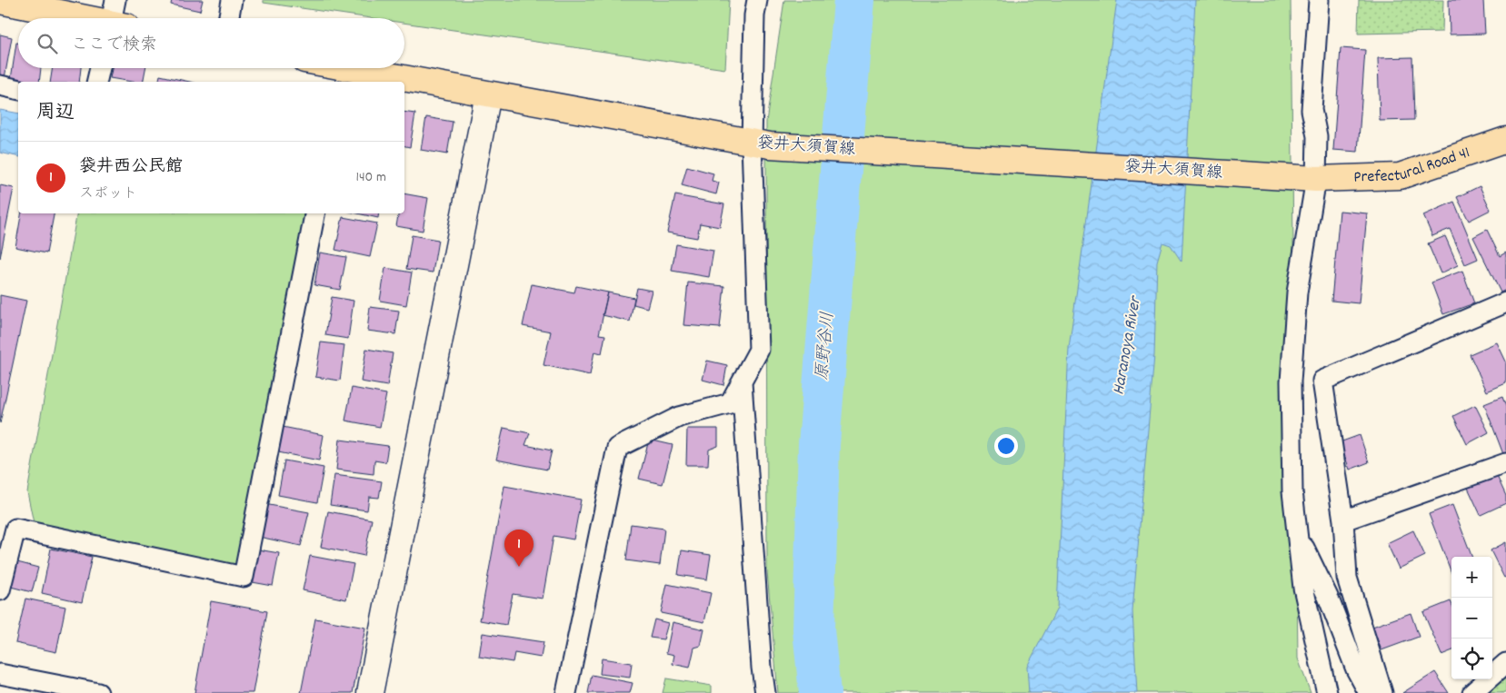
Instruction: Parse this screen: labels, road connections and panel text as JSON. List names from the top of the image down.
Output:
{
  "streets": {
    "main road": ["袋井大須賀線", "Prefectural Road 41"]
  },
  "crossings": [
    ["袋井大須賀線", "Prefectural Road 41"]
  ],
  "water": ["原野谷川", "Haranoya River"],
  "page": {
    "search": "ここで検索",
    "heading": "周辺",
    "list": [
      {
        "mark": "1",
        "name": "袋井西公民館",
        "note": "スポット",
        "value": "140 m"
      }
    ],
    "pins": "1",
    "map_buttons": ["+", "−"]
  }
}
